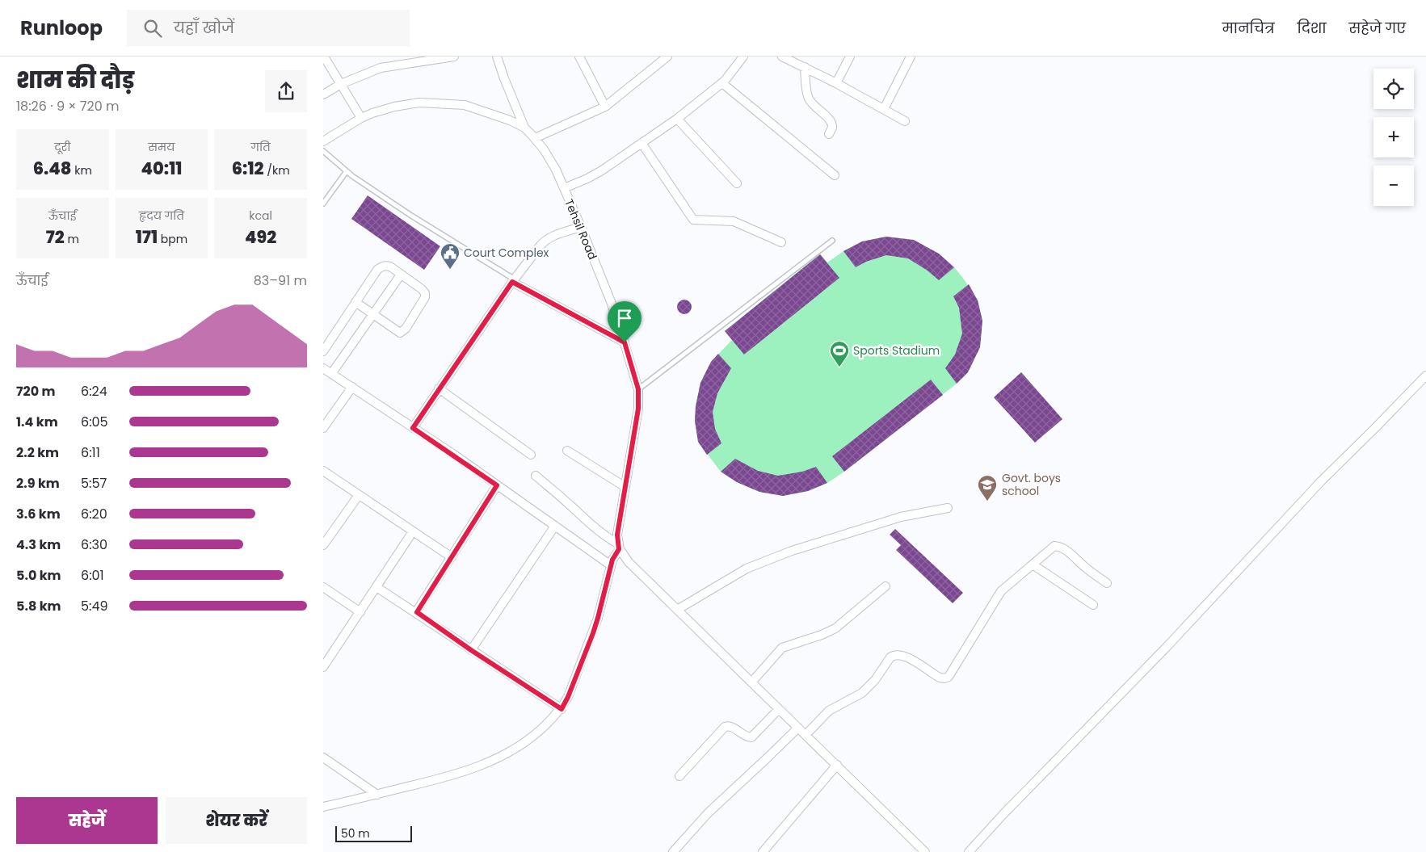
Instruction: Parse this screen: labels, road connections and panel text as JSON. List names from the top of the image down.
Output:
{
  "streets": {
    "street": ["Tehsil Road"]
  },
  "places": {
    "public building": ["Court Complex"],
    "sports": ["Sports Stadium"],
    "school or university": ["Govt. boys school"]
  },
  "scale_bar": "50 m",
  "page": {
    "header": "Runloop",
    "search": "यहाँ खोजें",
    "nav": ["मानचित्र", "दिशा", "सहेजे गए"],
    "heading": ["शाम की दौड़", "18:26 · 9 × 720 m"],
    "map_buttons": ["+", "−"],
    "stats": [
      ["दूरी", "6.48 km"],
      ["समय", "40:11"],
      ["गति", "6:12 /km"],
      ["ऊँचाई", "72 m"],
      ["हृदय गति", "171 bpm"],
      ["kcal", "492"]
    ],
    "chart": ["ऊँचाई", "83–91 m"],
    "list": [
      {
        "name": "720 m",
        "note": "6:24"
      },
      {
        "name": "1.4 km",
        "note": "6:05"
      },
      {
        "name": "2.2 km",
        "note": "6:11"
      },
      {
        "name": "2.9 km",
        "note": "5:57"
      },
      {
        "name": "3.6 km",
        "note": "6:20"
      },
      {
        "name": "4.3 km",
        "note": "6:30"
      },
      {
        "name": "5.0 km",
        "note": "6:01"
      },
      {
        "name": "5.8 km",
        "note": "5:49"
      }
    ],
    "buttons": ["सहेजें", "शेयर करें"],
    "scale": "50 m"
  }
}
